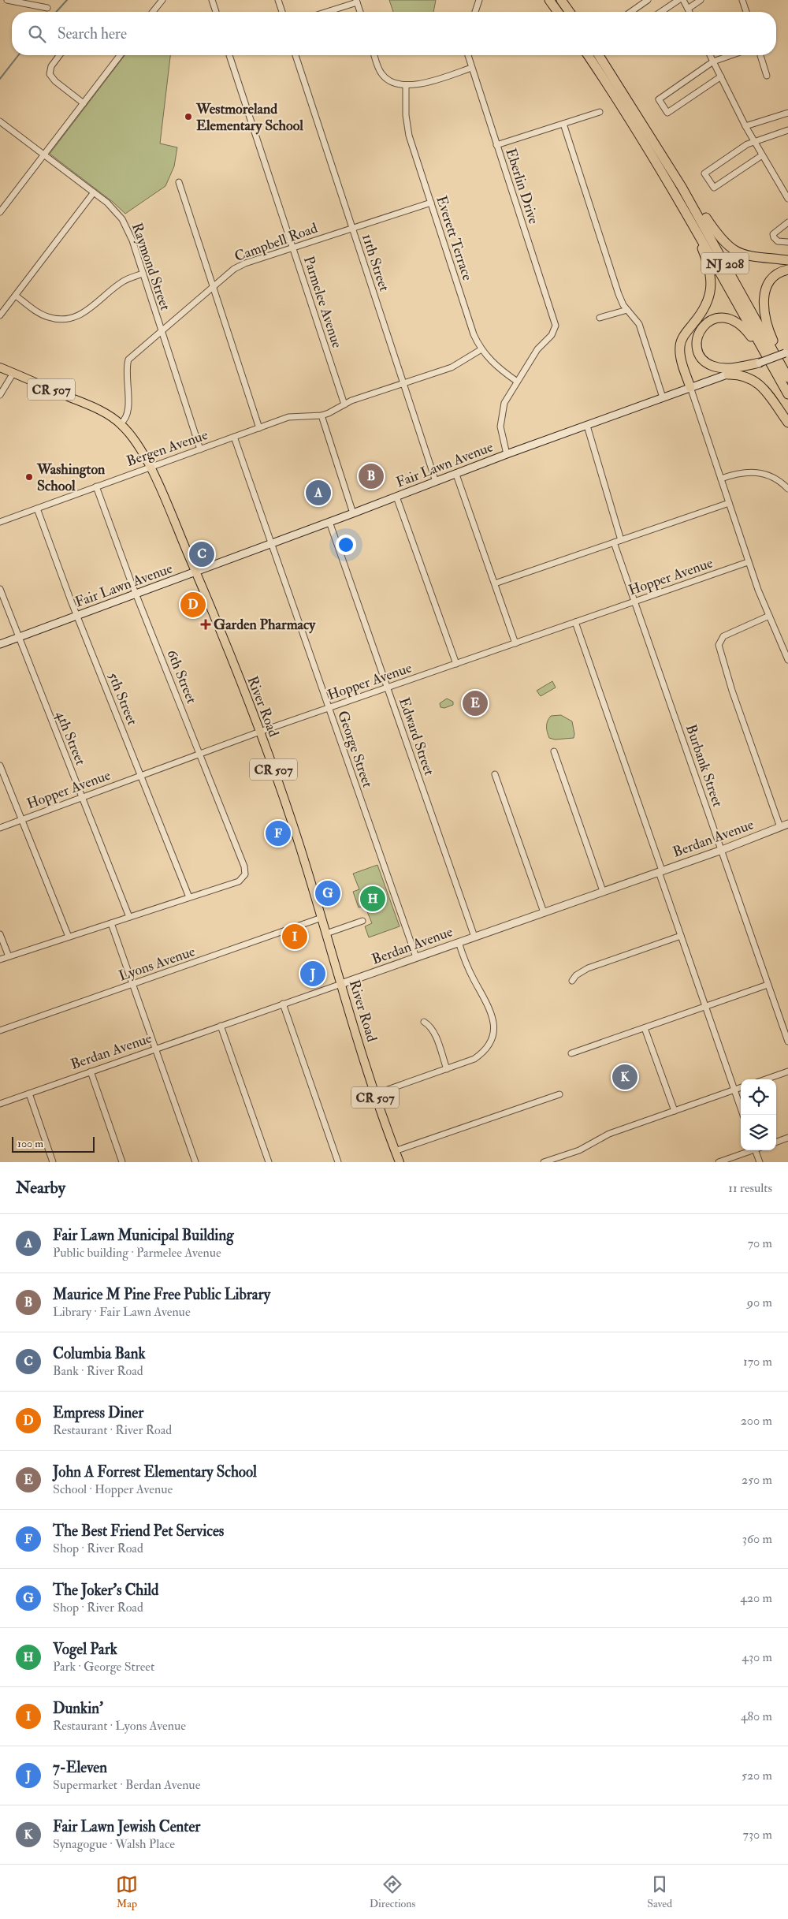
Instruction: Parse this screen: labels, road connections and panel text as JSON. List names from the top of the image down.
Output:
{
  "streets": {
    "highway": ["NJ 208"],
    "main road": [
      "CR 507",
      "Fair Lawn Avenue",
      "River Road",
      "Berdan Avenue"
    ],
    "street": [
      "Eberlin Drive",
      "Everett Terrace",
      "Campbell Road",
      "11th Street",
      "Raymond Street",
      "Parmelee Avenue",
      "Bergen Avenue",
      "Hopper Avenue",
      "6th Street",
      "5th Street",
      "Edward Street",
      "4th Street",
      "George Street",
      "Burbank Street",
      "Lyons Avenue"
    ]
  },
  "crossings": [
    ["Eberlin Drive", "Everett Terrace"],
    ["Everett Terrace", "Campbell Road"],
    ["Campbell Road", "11th Street"],
    ["Campbell Road", "Raymond Street"],
    ["Campbell Road", "Parmelee Avenue"],
    ["Campbell Road", "River Road"],
    ["11th Street", "Fair Lawn Avenue"],
    ["Raymond Street", "Bergen Avenue"],
    ["Bergen Avenue", "6th Street"],
    ["Bergen Avenue", "5th Street"],
    ["Bergen Avenue", "River Road"],
    ["Bergen Avenue", "George Street"],
    ["Fair Lawn Avenue", "6th Street"],
    ["Fair Lawn Avenue", "5th Street"],
    ["Fair Lawn Avenue", "River Road"],
    ["Fair Lawn Avenue", "Edward Street"],
    ["Fair Lawn Avenue", "4th Street"],
    ["Fair Lawn Avenue", "George Street"],
    ["Hopper Avenue", "6th Street"],
    ["Hopper Avenue", "5th Street"],
    ["Hopper Avenue", "River Road"],
    ["Hopper Avenue", "Edward Street"],
    ["Hopper Avenue", "4th Street"],
    ["Hopper Avenue", "George Street"],
    ["Hopper Avenue", "Burbank Street"],
    ["6th Street", "5th Street"],
    ["River Road", "Berdan Avenue"],
    ["River Road", "Lyons Avenue"],
    ["Edward Street", "Berdan Avenue"],
    ["George Street", "Berdan Avenue"],
    ["Burbank Street", "Berdan Avenue"]
  ],
  "places": {
    "other": ["Westmoreland Elementary School", "Washington School"],
    "health": ["Garden Pharmacy"]
  },
  "scale_bar": "100 m",
  "page": {
    "search": "Search here",
    "pins": [
      "B",
      "A",
      "C",
      "D",
      "E",
      "F",
      "G",
      "H",
      "I",
      "J",
      "K"
    ],
    "scale": "100 m",
    "heading": ["Nearby", "11 results"],
    "list": [
      {
        "mark": "A",
        "name": "Fair Lawn Municipal Building",
        "note": "Public building · Parmelee Avenue",
        "value": "70 m"
      },
      {
        "mark": "B",
        "name": "Maurice M Pine Free Public Library",
        "note": "Library · Fair Lawn Avenue",
        "value": "90 m"
      },
      {
        "mark": "C",
        "name": "Columbia Bank",
        "note": "Bank · River Road",
        "value": "170 m"
      },
      {
        "mark": "D",
        "name": "Empress Diner",
        "note": "Restaurant · River Road",
        "value": "200 m"
      },
      {
        "mark": "E",
        "name": "John A Forrest Elementary School",
        "note": "School · Hopper Avenue",
        "value": "250 m"
      },
      {
        "mark": "F",
        "name": "The Best Friend Pet Services",
        "note": "Shop · River Road",
        "value": "360 m"
      },
      {
        "mark": "G",
        "name": "The Joker's Child",
        "note": "Shop · River Road",
        "value": "420 m"
      },
      {
        "mark": "H",
        "name": "Vogel Park",
        "note": "Park · George Street",
        "value": "430 m"
      },
      {
        "mark": "I",
        "name": "Dunkin'",
        "note": "Restaurant · Lyons Avenue",
        "value": "480 m"
      },
      {
        "mark": "J",
        "name": "7-Eleven",
        "note": "Supermarket · Berdan Avenue",
        "value": "520 m"
      },
      {
        "mark": "K",
        "name": "Fair Lawn Jewish Center",
        "note": "Synagogue · Walsh Place",
        "value": "730 m"
      }
    ],
    "nav": ["Map", "Directions", "Saved"]
  }
}
